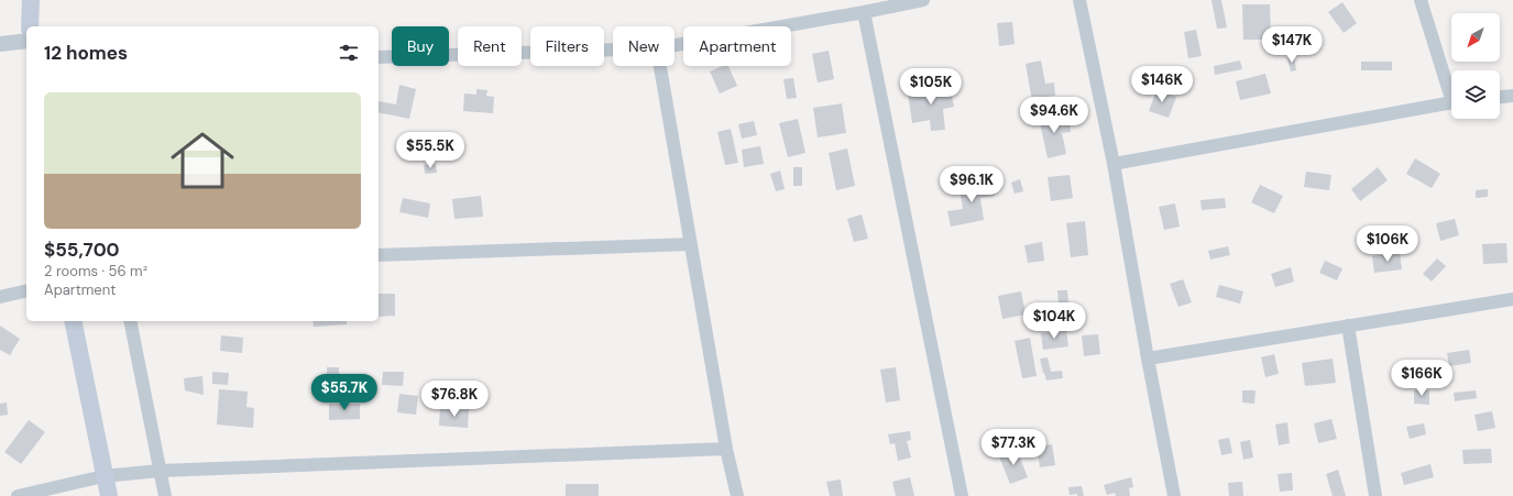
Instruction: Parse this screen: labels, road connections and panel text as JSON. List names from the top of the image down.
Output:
{
  "north": "bottom left",
  "page": {
    "price": [
      "$147K",
      "$146K",
      "$105K",
      "$94.6K",
      "$55.5K",
      "$96.1K",
      "$106K",
      "$104K",
      "$166K",
      "$55.7K",
      "$76.8K",
      "$77.3K"
    ],
    "chip": [
      "Buy",
      "Rent",
      "Filters",
      "New",
      "Apartment"
    ],
    "heading": "12 homes",
    "list": [
      {
        "name": "$55,700",
        "note": "2 rooms · 56 m² · Apartment"
      }
    ]
  }
}
